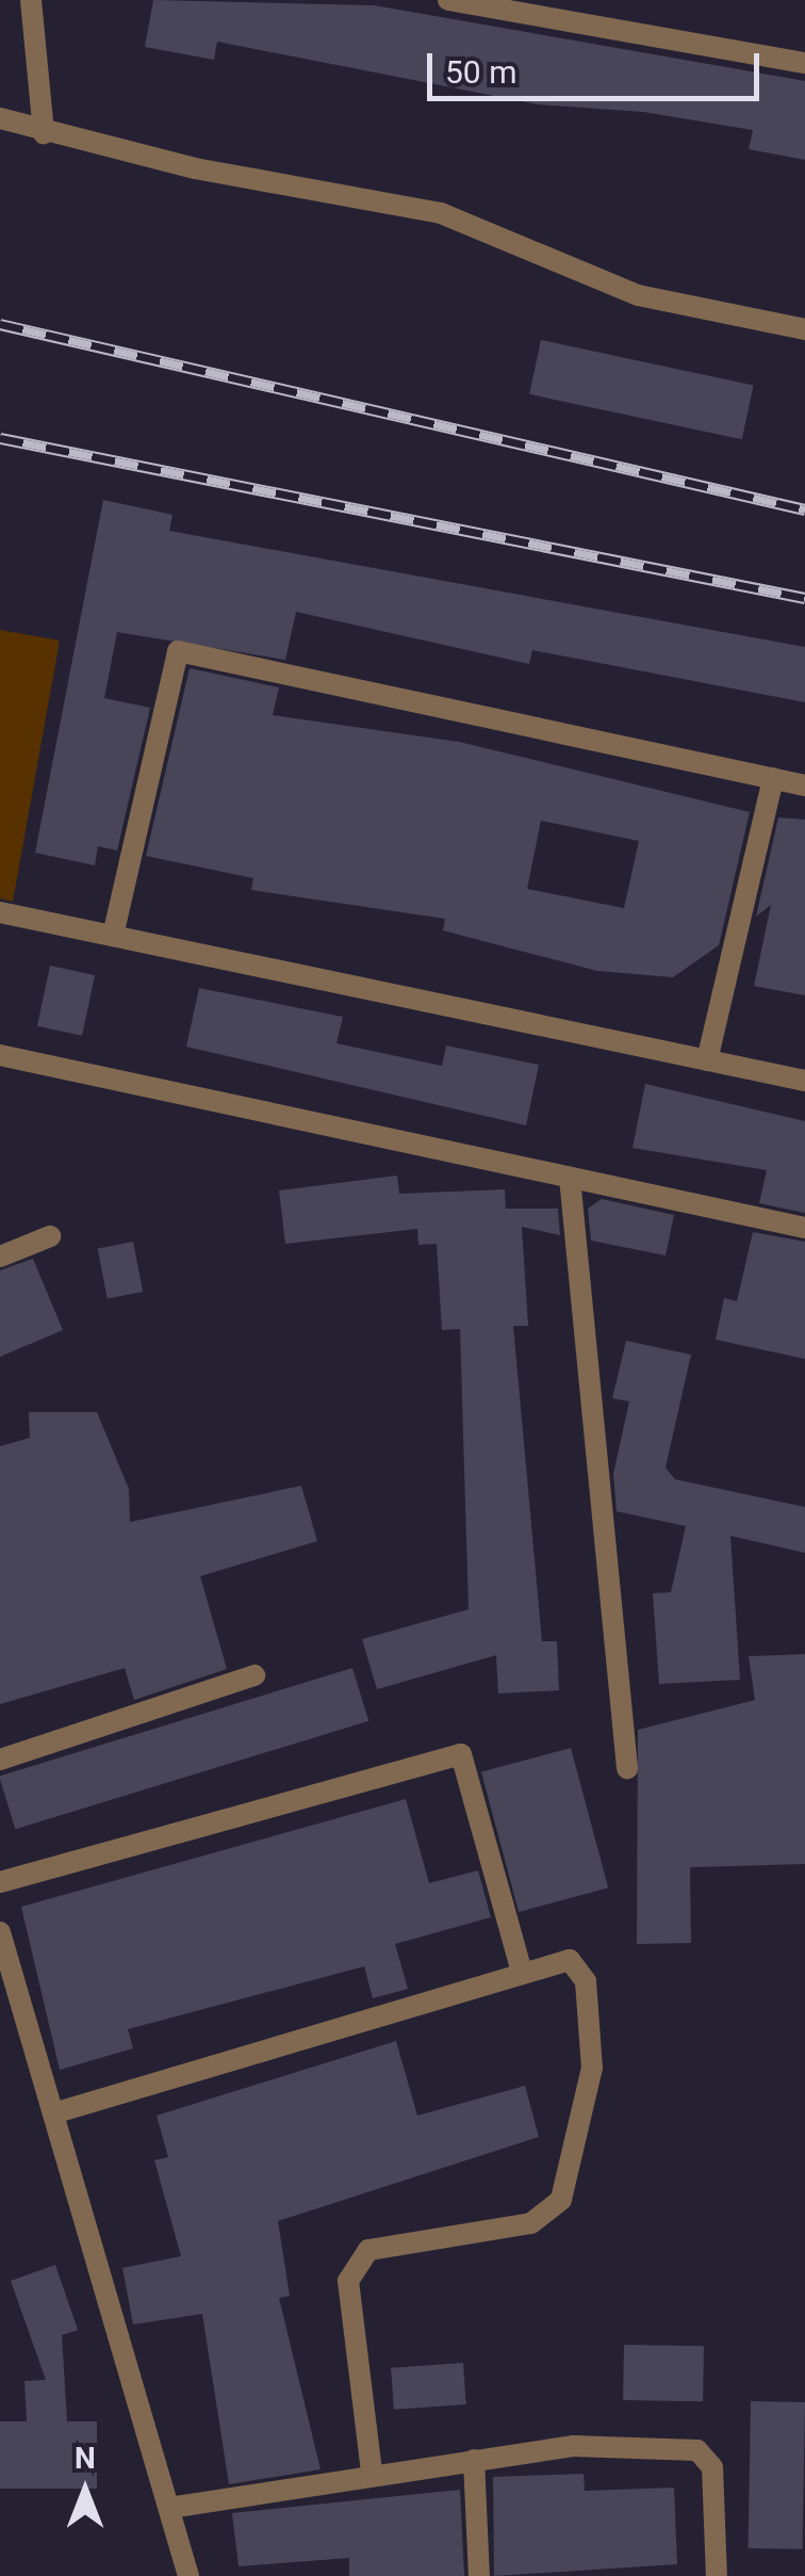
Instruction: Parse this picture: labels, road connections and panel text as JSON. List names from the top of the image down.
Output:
{
  "scale_bar": "50 m",
  "north": "top"
}
